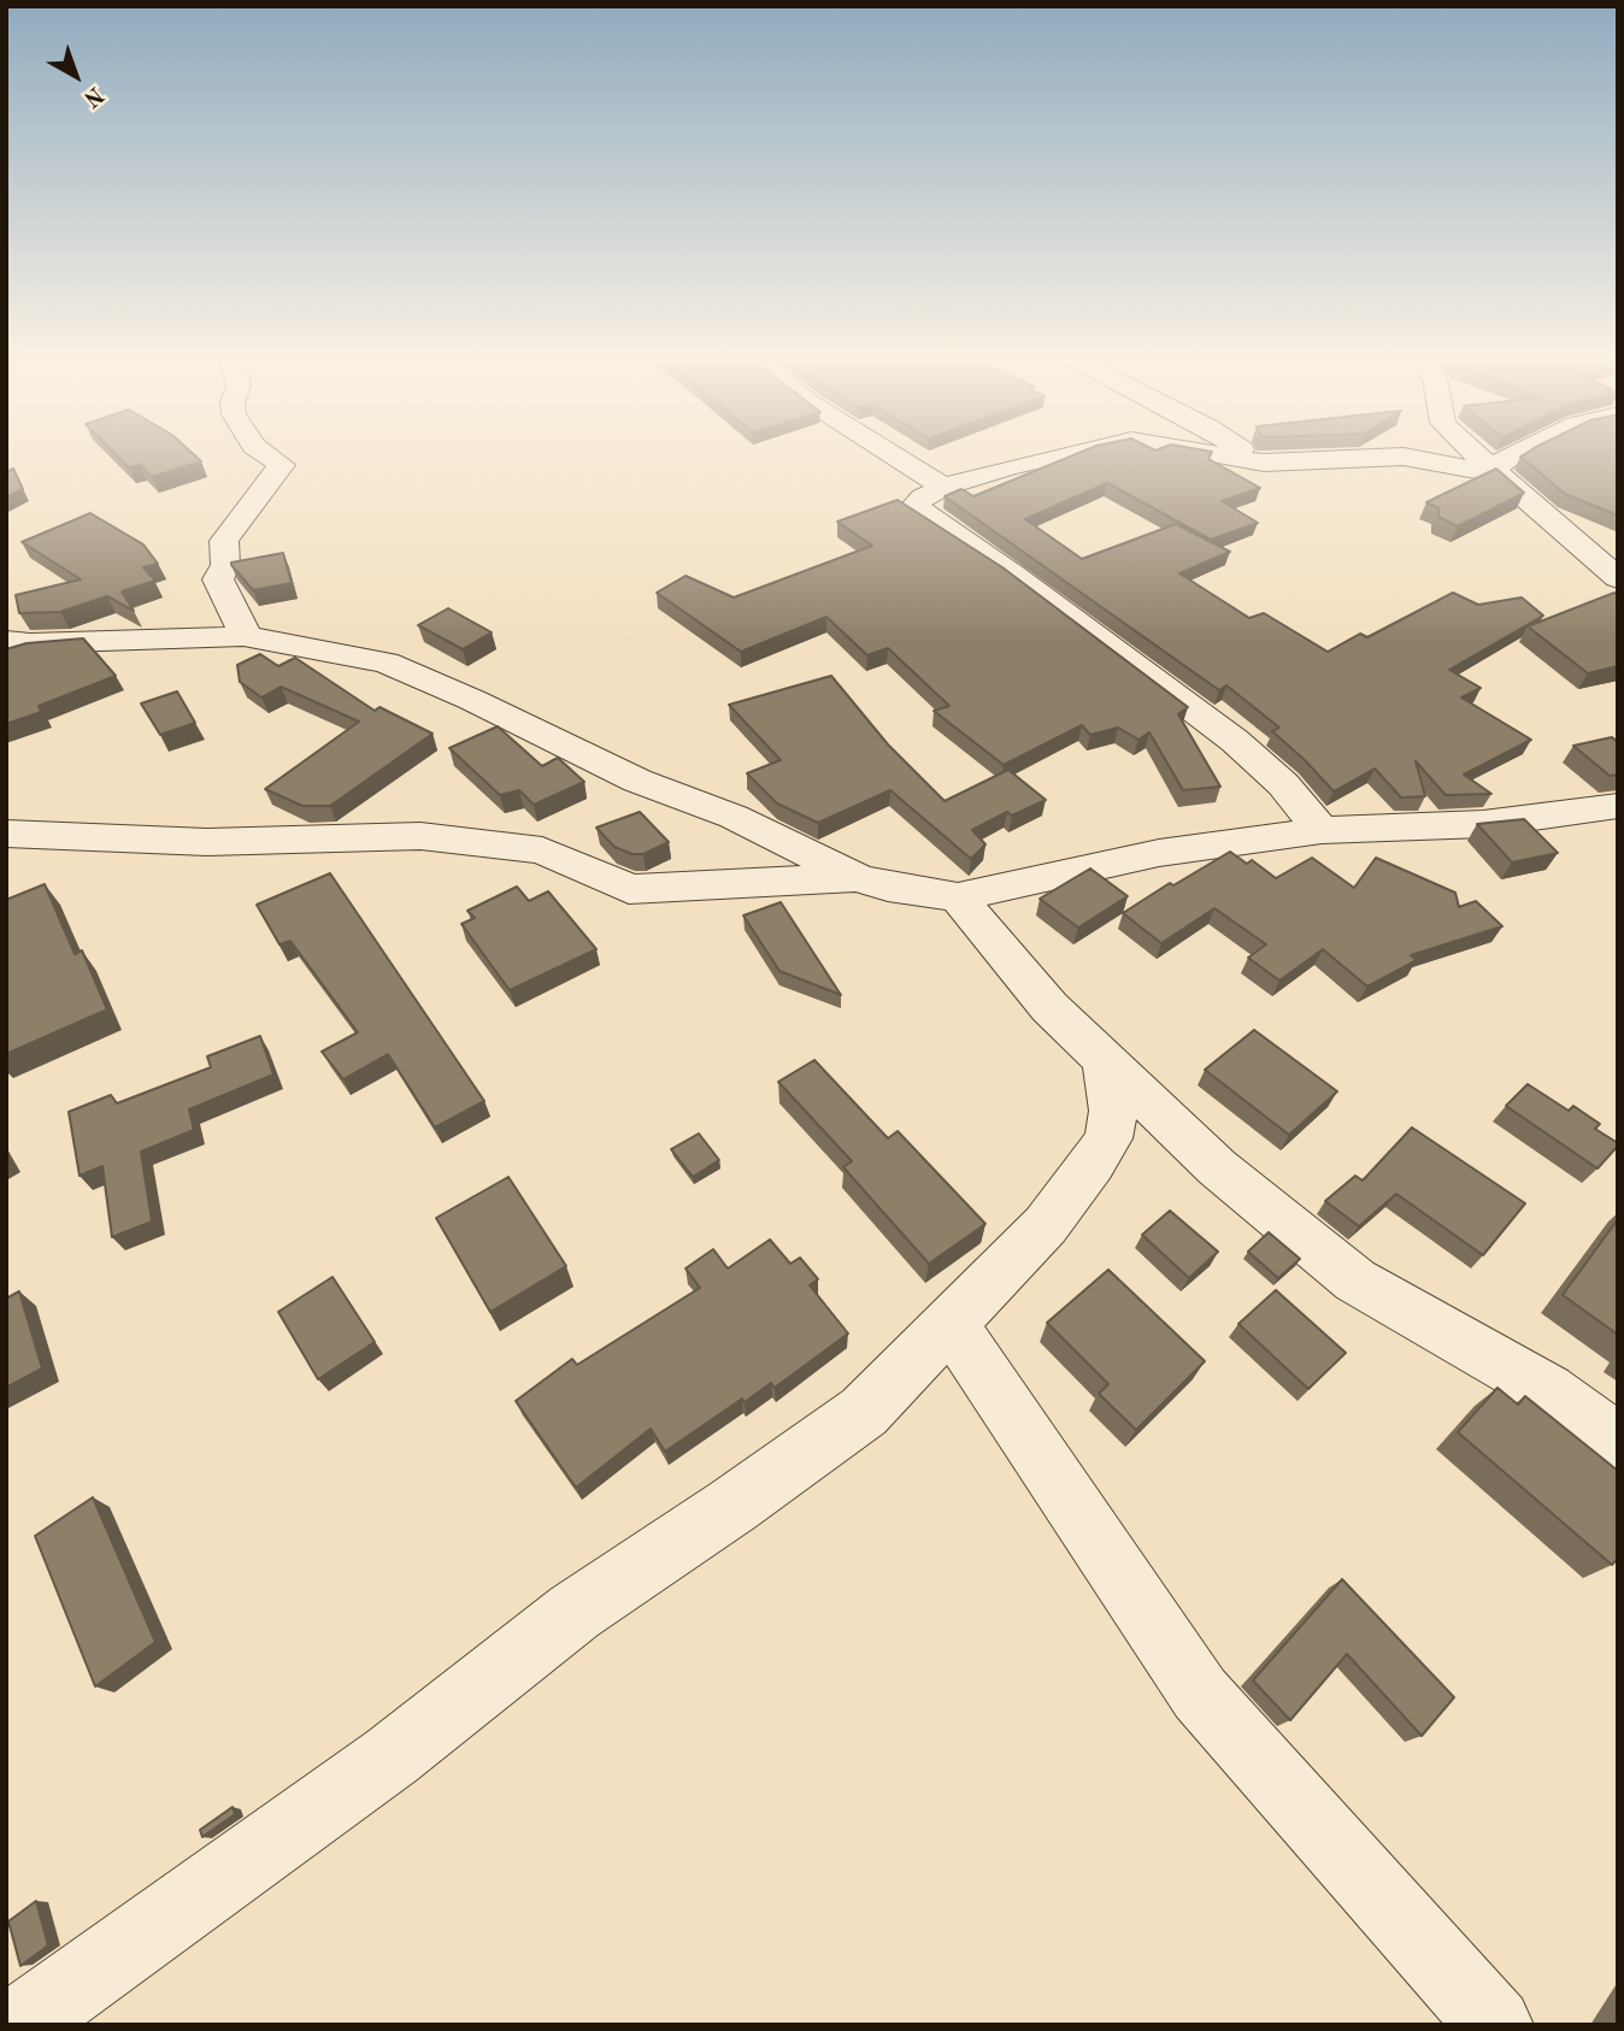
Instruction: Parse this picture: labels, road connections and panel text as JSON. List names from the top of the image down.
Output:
{
  "north": "bottom right"
}
